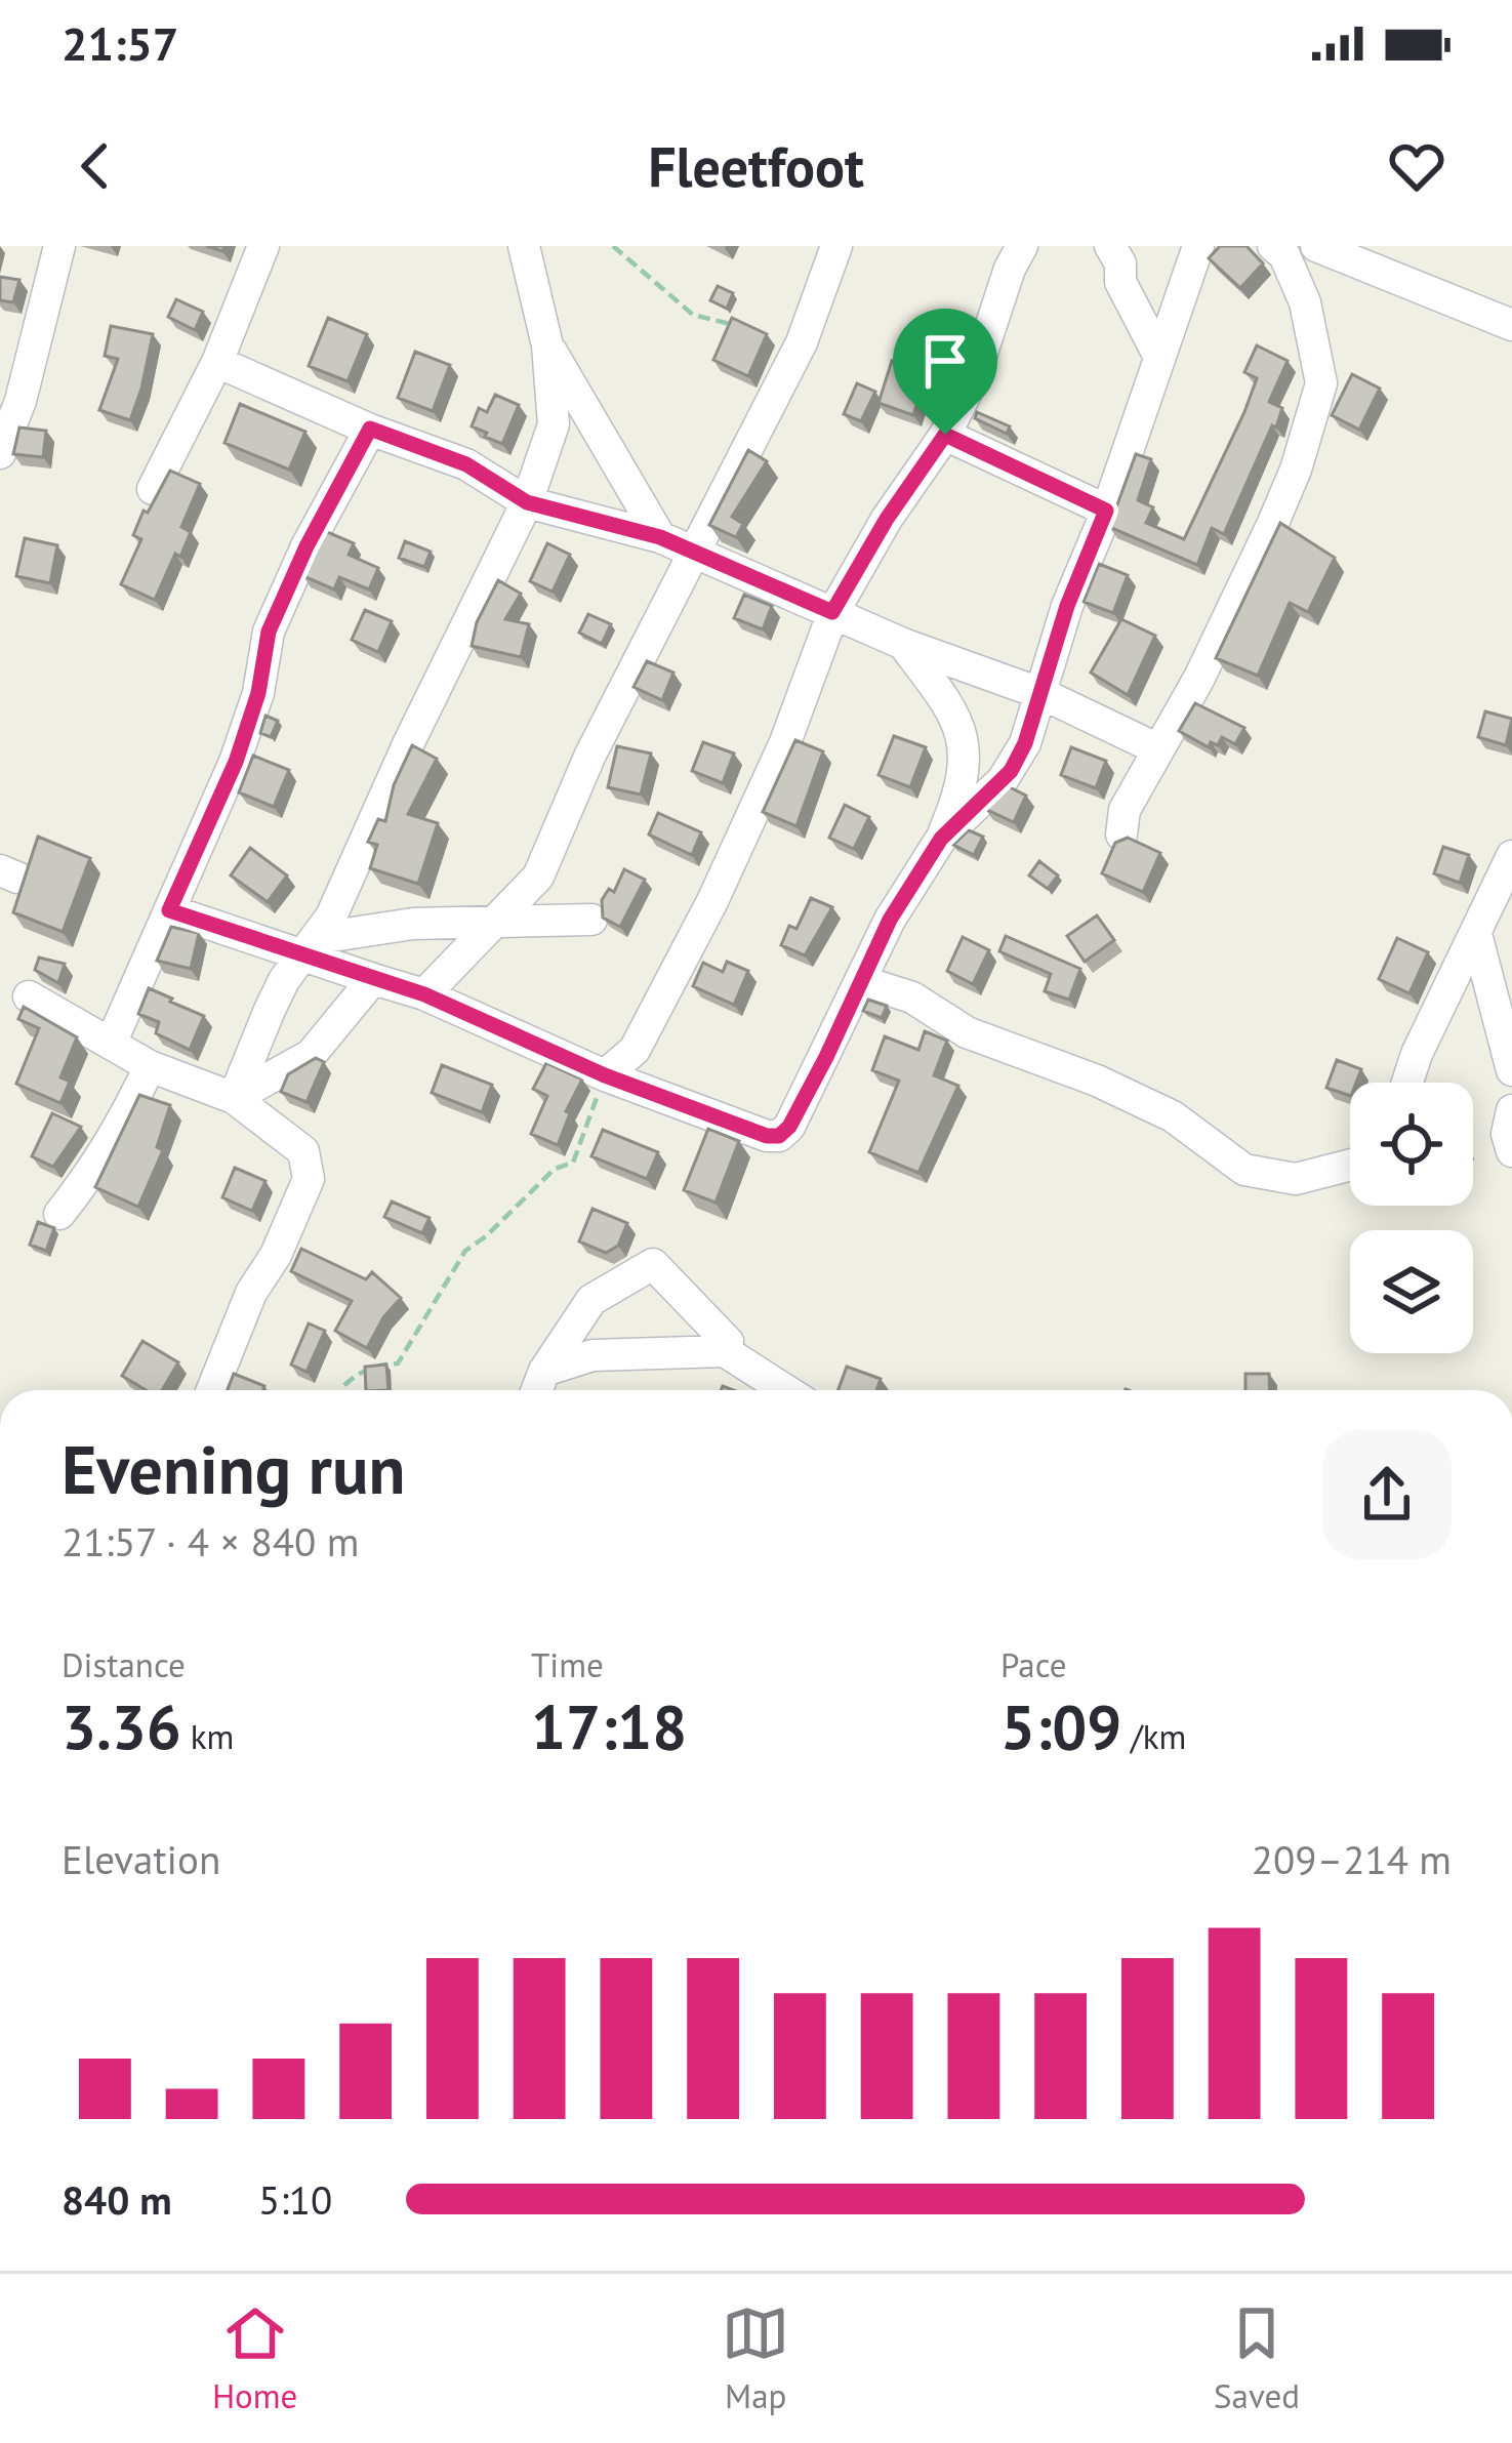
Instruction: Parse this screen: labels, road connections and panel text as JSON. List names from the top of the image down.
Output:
{
  "page": {
    "status": "21:57",
    "header": "Fleetfoot",
    "heading": ["Evening run", "21:57 · 4 × 840 m"],
    "stats": [
      ["Distance", "3.36 km"],
      ["Time", "17:18"],
      ["Pace", "5:09 /km"]
    ],
    "chart": ["Elevation", "209–214 m"],
    "list": [
      {
        "name": "840 m",
        "note": "5:10"
      }
    ],
    "tabs": ["Home", "Map", "Saved"]
  }
}
